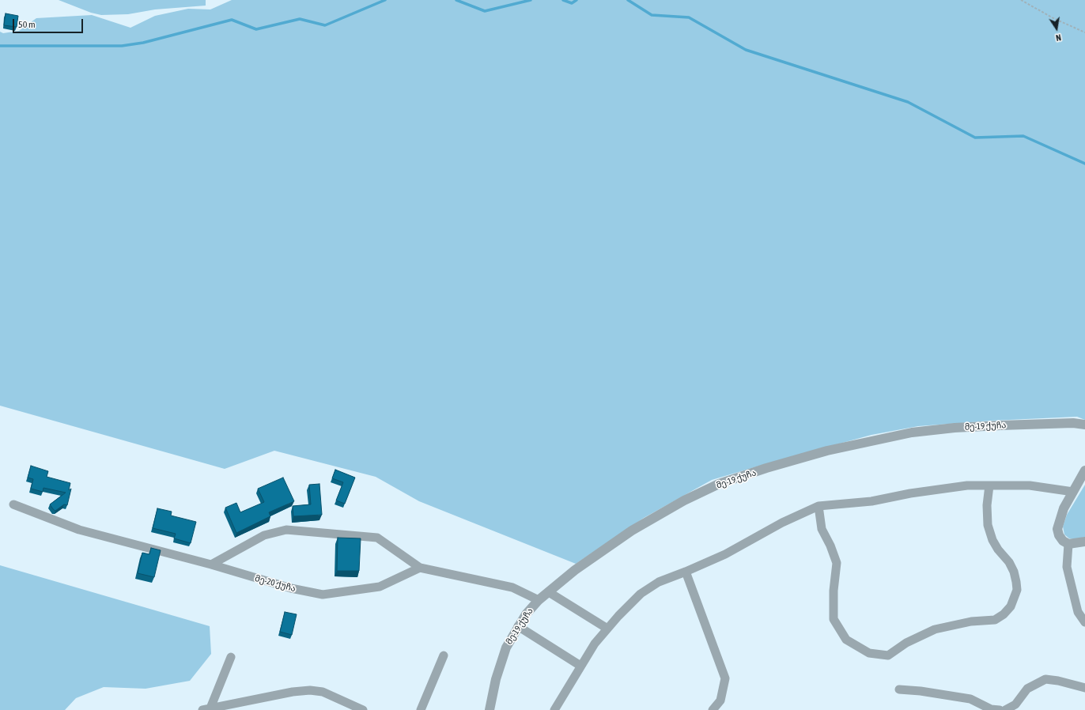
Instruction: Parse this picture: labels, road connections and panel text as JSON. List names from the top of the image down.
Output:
{
  "streets": {
    "street": ["მე-19 ქუჩა", "მე-20 ქუჩა"]
  },
  "scale_bar": "50 m",
  "north": "bottom"
}
